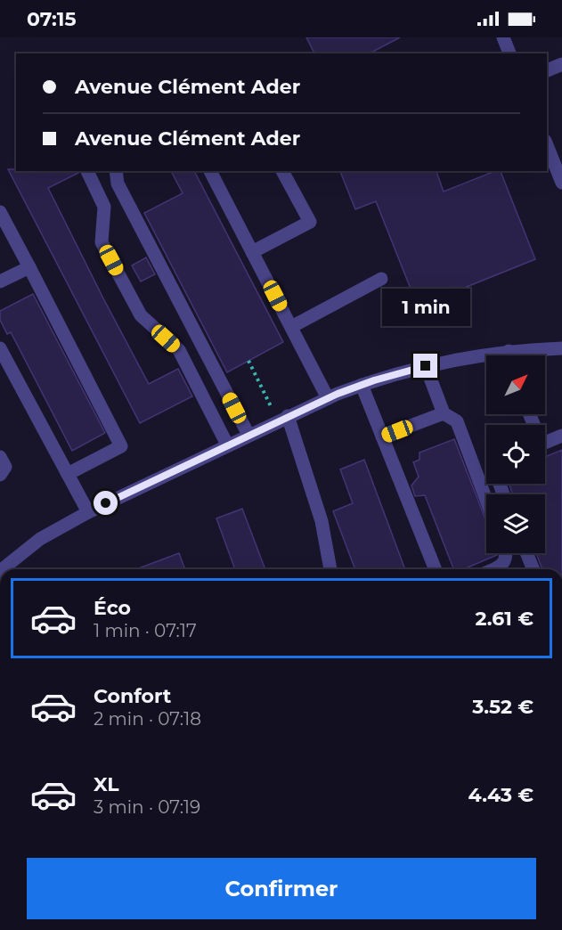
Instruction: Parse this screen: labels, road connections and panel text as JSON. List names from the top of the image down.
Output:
{
  "north": "top right",
  "page": {
    "status": "07:15",
    "banner": ["Avenue Clément Ader", "Avenue Clément Ader"],
    "bubble": "1 min",
    "list": [
      {
        "name": "Éco",
        "note": "1 min · 07:17",
        "value": "2.61 €"
      },
      {
        "name": "Confort",
        "note": "2 min · 07:18",
        "value": "3.52 €"
      },
      {
        "name": "XL",
        "note": "3 min · 07:19",
        "value": "4.43 €"
      }
    ],
    "buttons": "Confirmer"
  }
}
